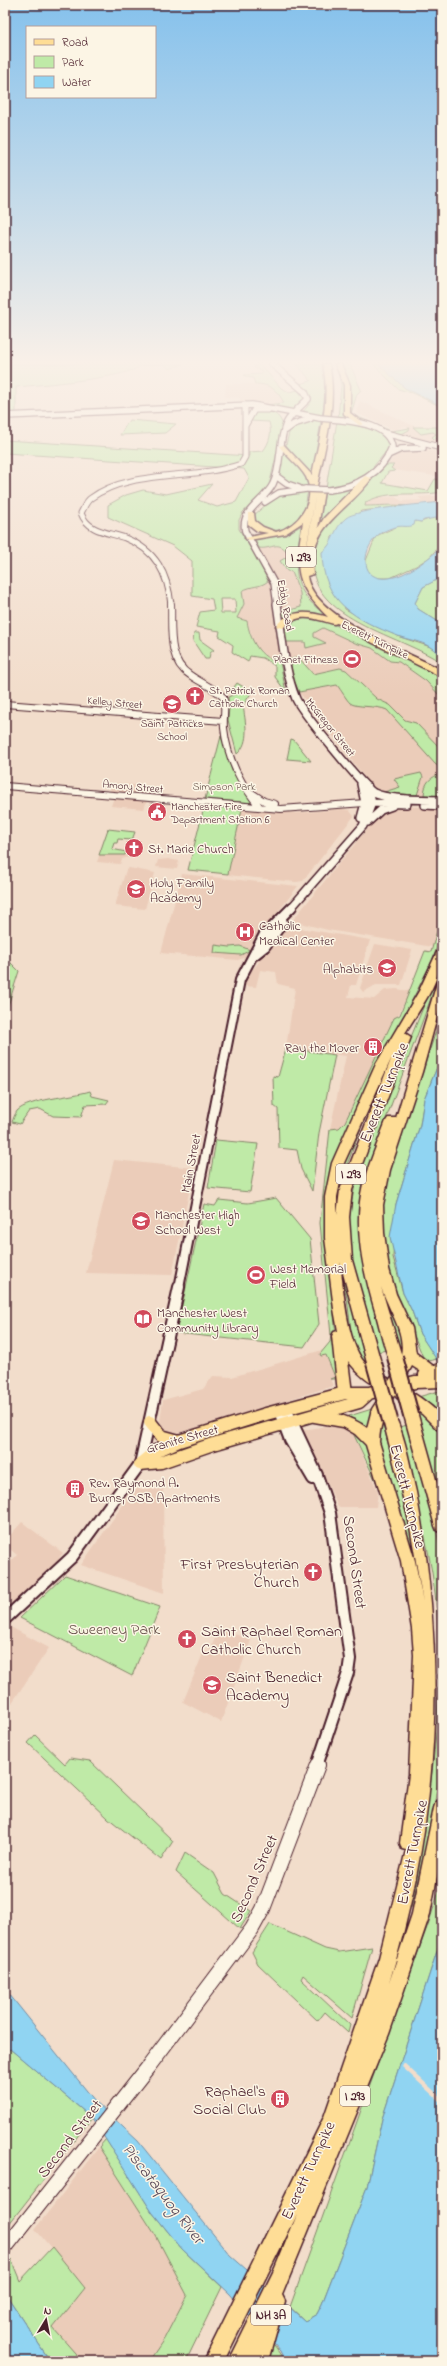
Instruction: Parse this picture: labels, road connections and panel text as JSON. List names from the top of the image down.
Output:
{
  "streets": {
    "highway": ["I 293", "Everett Turnpike", "NH 3A"],
    "main road": [
      "Eddy Road",
      "McGregor Street",
      "Main Street",
      "Granite Street",
      "Second Street"
    ],
    "street": ["Kelley Street", "Amory Street"]
  },
  "crossings": [
    ["Eddy Road", "McGregor Street"],
    ["Everett Turnpike", "NH 3A"],
    ["McGregor Street", "Amory Street"],
    ["Main Street", "Granite Street"],
    ["Granite Street", "Second Street"]
  ],
  "water": ["Piscataquog River"],
  "parks": ["Simpson Park", "Sweeney Park"],
  "places": {
    "sports": ["Planet Fitness", "West Memorial Field"],
    "church": [
      "St. Patrick Roman Catholic Church",
      "St. Marie Church",
      "First Presbyterian Church",
      "Saint Raphael Roman Catholic Church"
    ],
    "school or university": [
      "Saint Patricks School",
      "Holy Family Academy",
      "Alphabits",
      "Manchester High School West",
      "Saint Benedict Academy"
    ],
    "public building": ["Manchester Fire Department Station 6"],
    "hospital": ["Catholic Medical Center"],
    "building": ["Ray the Mover", "Rev. Raymond A. Burns, OSB Apartments", "Raphael's Social Club"],
    "library": ["Manchester West Community Library"]
  },
  "legend": ["Road", "Park", "Water"],
  "north": "top"
}
